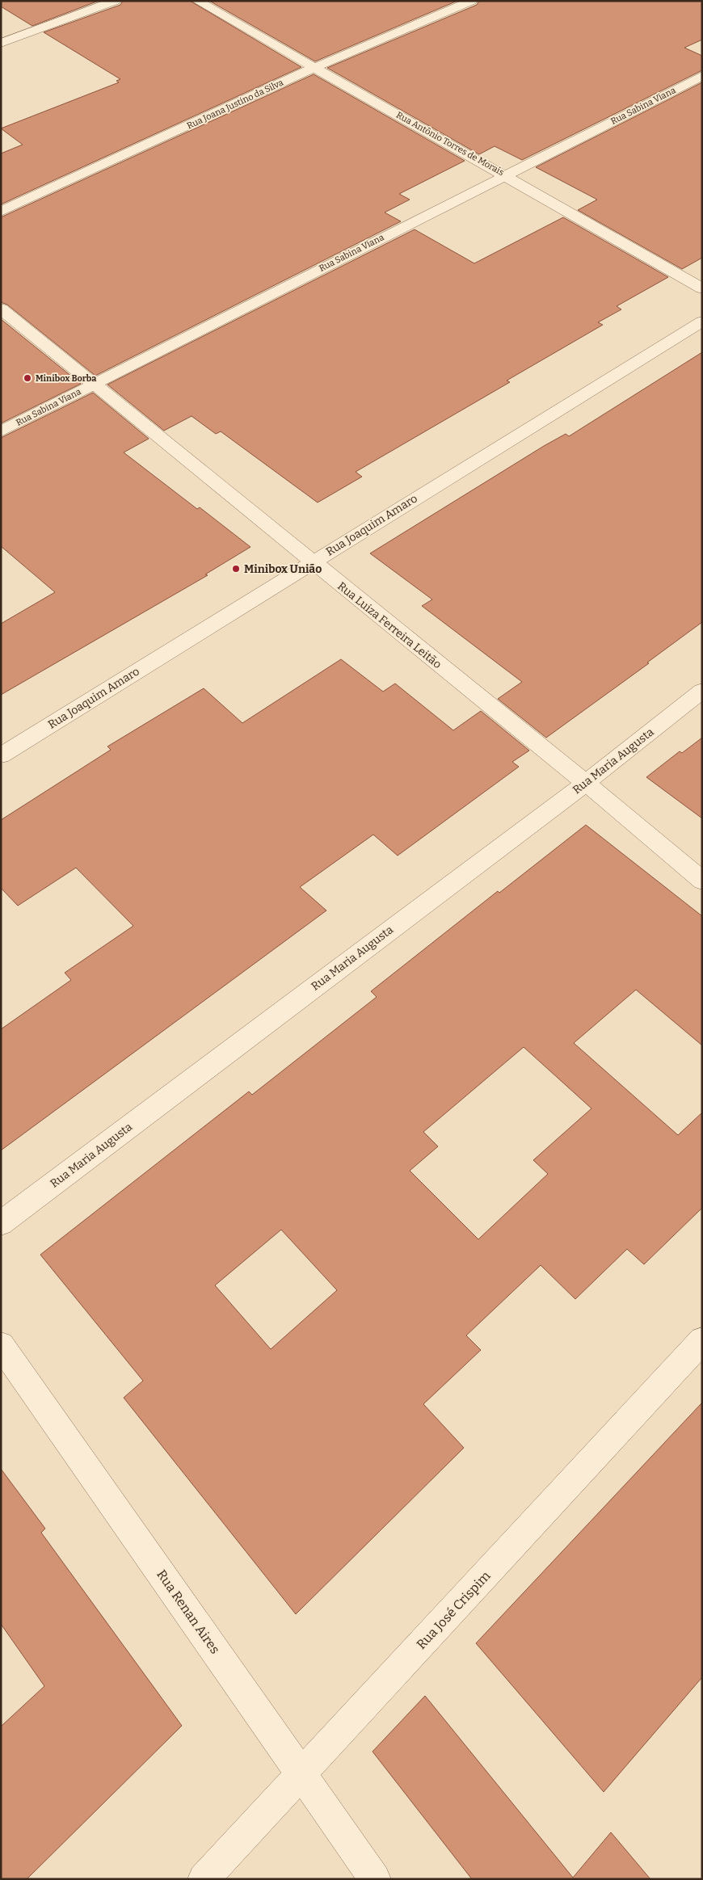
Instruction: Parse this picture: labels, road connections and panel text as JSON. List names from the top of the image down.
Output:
{
  "streets": {
    "street": [
      "Rua Joana Justino da Silva",
      "Rua Sabina Viana",
      "Rua Antônio Torres de Morais",
      "Rua Joaquim Amaro",
      "Rua Luiza Ferreira Leitão",
      "Rua Maria Augusta",
      "Rua José Crispim",
      "Rua Renan Aires"
    ]
  },
  "crossings": [
    ["Rua Joana Justino da Silva", "Rua Antônio Torres de Morais"],
    ["Rua Sabina Viana", "Rua Antônio Torres de Morais"],
    ["Rua Sabina Viana", "Rua Luiza Ferreira Leitão"],
    ["Rua Joaquim Amaro", "Rua Luiza Ferreira Leitão"],
    ["Rua Luiza Ferreira Leitão", "Rua Maria Augusta"],
    ["Rua José Crispim", "Rua Renan Aires"]
  ],
  "places": ["Minibox Borba", "Minibox União"]
}
